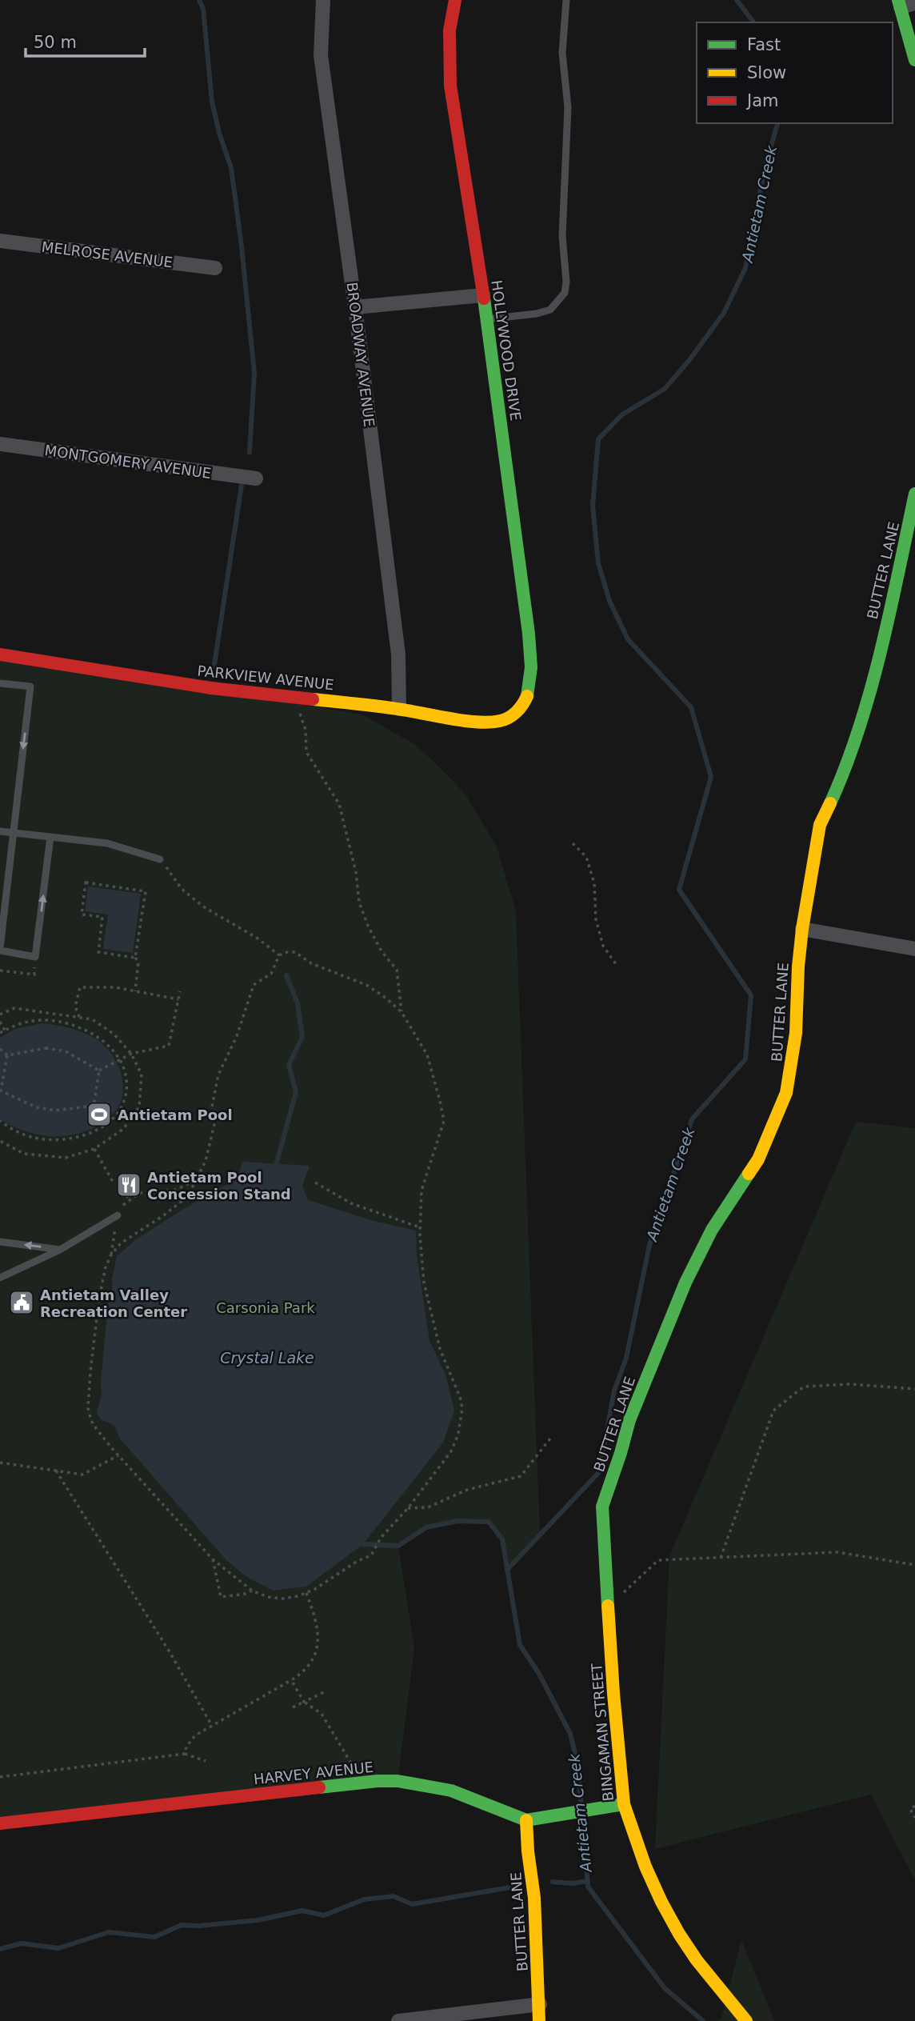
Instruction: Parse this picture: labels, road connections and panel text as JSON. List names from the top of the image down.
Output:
{
  "streets": {
    "street": [
      "MELROSE AVENUE",
      "HOLLYWOOD DRIVE",
      "BROADWAY AVENUE",
      "MONTGOMERY AVENUE",
      "BUTTER LANE",
      "PARKVIEW AVENUE",
      "BINGAMAN STREET",
      "HARVEY AVENUE"
    ]
  },
  "crossings": [
    ["HOLLYWOOD DRIVE", "PARKVIEW AVENUE"],
    ["BROADWAY AVENUE", "PARKVIEW AVENUE"],
    ["BUTTER LANE", "BINGAMAN STREET"],
    ["BUTTER LANE", "HARVEY AVENUE"],
    ["BINGAMAN STREET", "HARVEY AVENUE"]
  ],
  "water": ["Antietam Creek", "Crystal Lake"],
  "parks": ["Carsonia Park"],
  "places": {
    "sports": ["Antietam Pool"],
    "restaurant": ["Antietam Pool Concession Stand"],
    "public building": ["Antietam Valley Recreation Center"]
  },
  "legend": ["Fast", "Slow", "Jam"],
  "scale_bar": "50 m"
}
